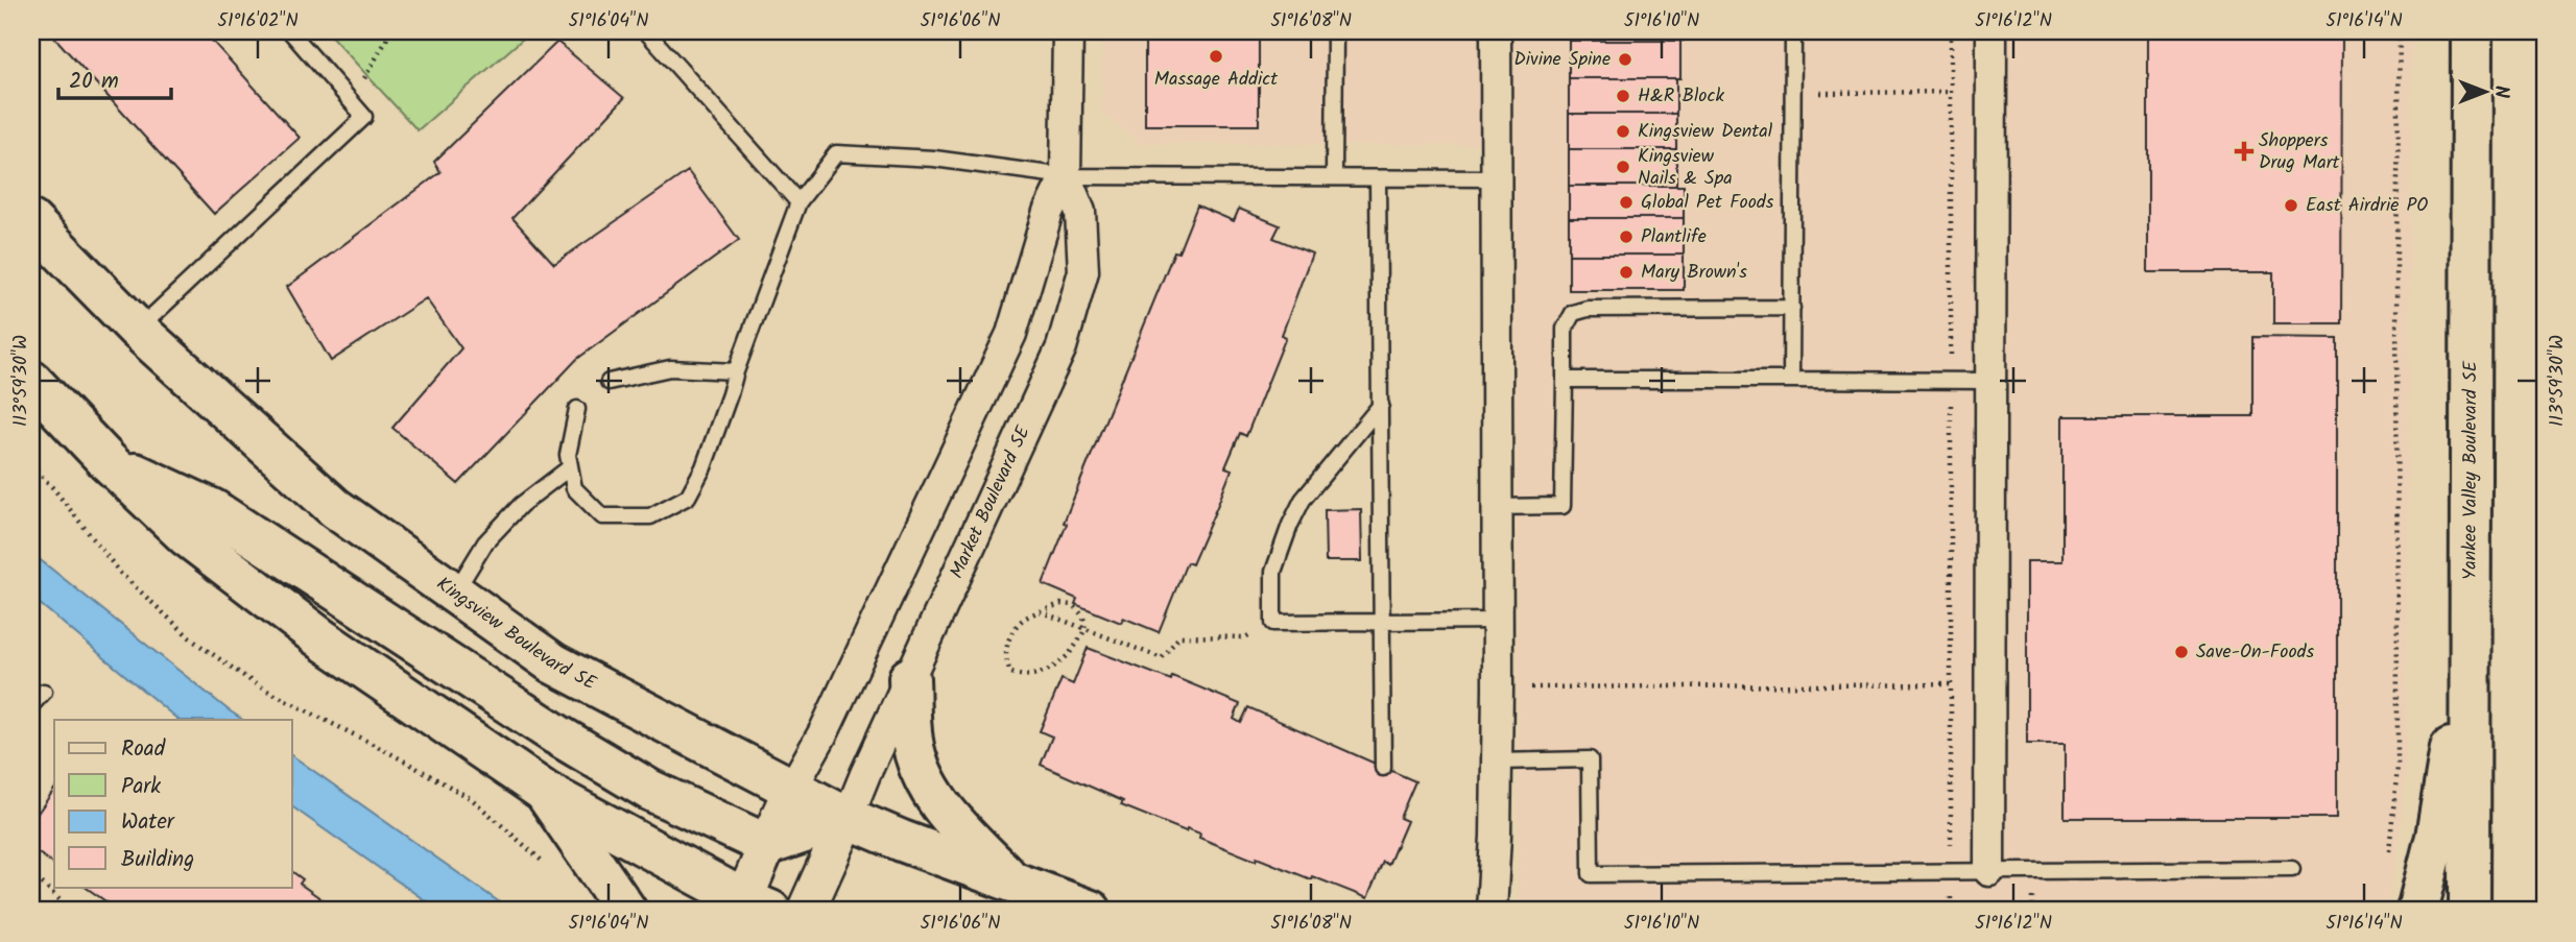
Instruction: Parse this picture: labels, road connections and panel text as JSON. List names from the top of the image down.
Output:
{
  "streets": {
    "main road": ["Yankee Valley Boulevard SE", "Kingsview Boulevard SE"],
    "street": ["Market Boulevard SE"]
  },
  "crossings": [
    ["Market Boulevard SE", "Kingsview Boulevard SE"]
  ],
  "places": {
    "other": [
      "Massage Addict",
      "Divine Spine",
      "H&R Block",
      "Kingsview Dental",
      "Kingsview Nails & Spa",
      "Global Pet Foods",
      "East Airdrie PO",
      "Plantlife",
      "Mary Brown's",
      "Save-On-Foods"
    ],
    "health": ["Shoppers Drug Mart"]
  },
  "legend": [
    "Road",
    "Park",
    "Water",
    "Building"
  ],
  "scale_bar": "20 m",
  "north": "right",
  "coordinates": [
    "51°16'02\"N",
    "51°16'04\"N",
    "51°16'06\"N",
    "51°16'08\"N",
    "51°16'10\"N",
    "51°16'12\"N",
    "51°16'14\"N",
    "113°59'30\"W"
  ]
}
